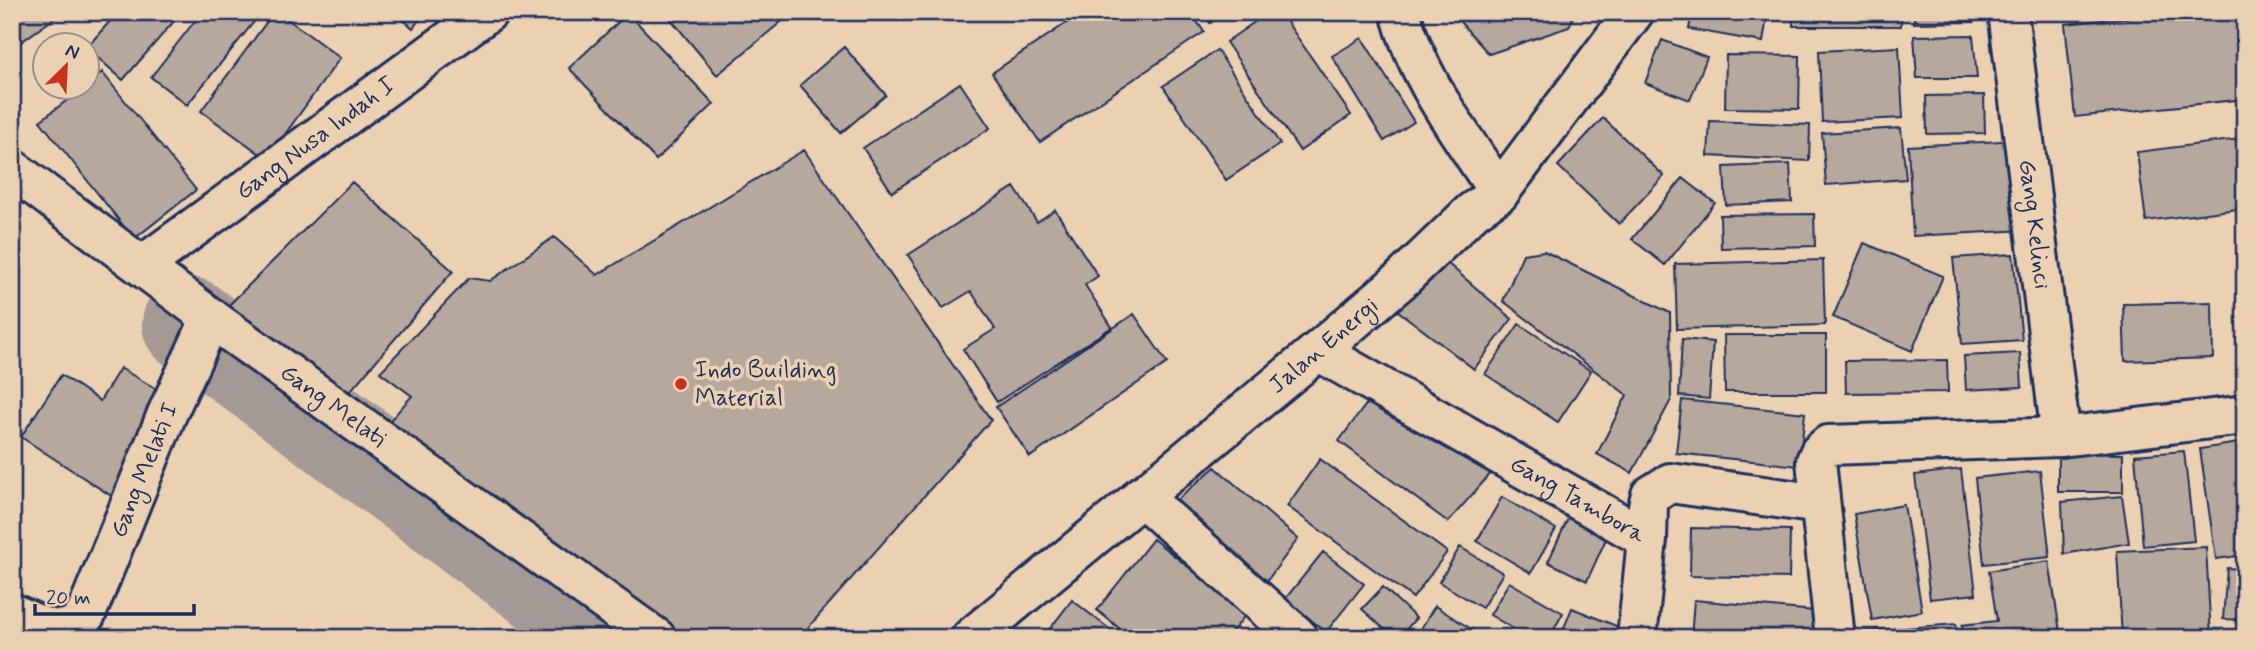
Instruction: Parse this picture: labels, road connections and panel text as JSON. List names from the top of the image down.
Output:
{
  "streets": {
    "main road": [
      "Gang Nusa Indah I",
      "Gang Kelinci",
      "Jalan Energi",
      "Gang Melati",
      "Gang Melati I",
      "Gang Tambora"
    ]
  },
  "crossings": [
    ["Gang Nusa Indah I", "Gang Melati"],
    ["Jalan Energi", "Gang Tambora"],
    ["Gang Melati", "Gang Melati I"]
  ],
  "places": ["Indo Building Material"],
  "scale_bar": "20 m",
  "north": "top right"
}
